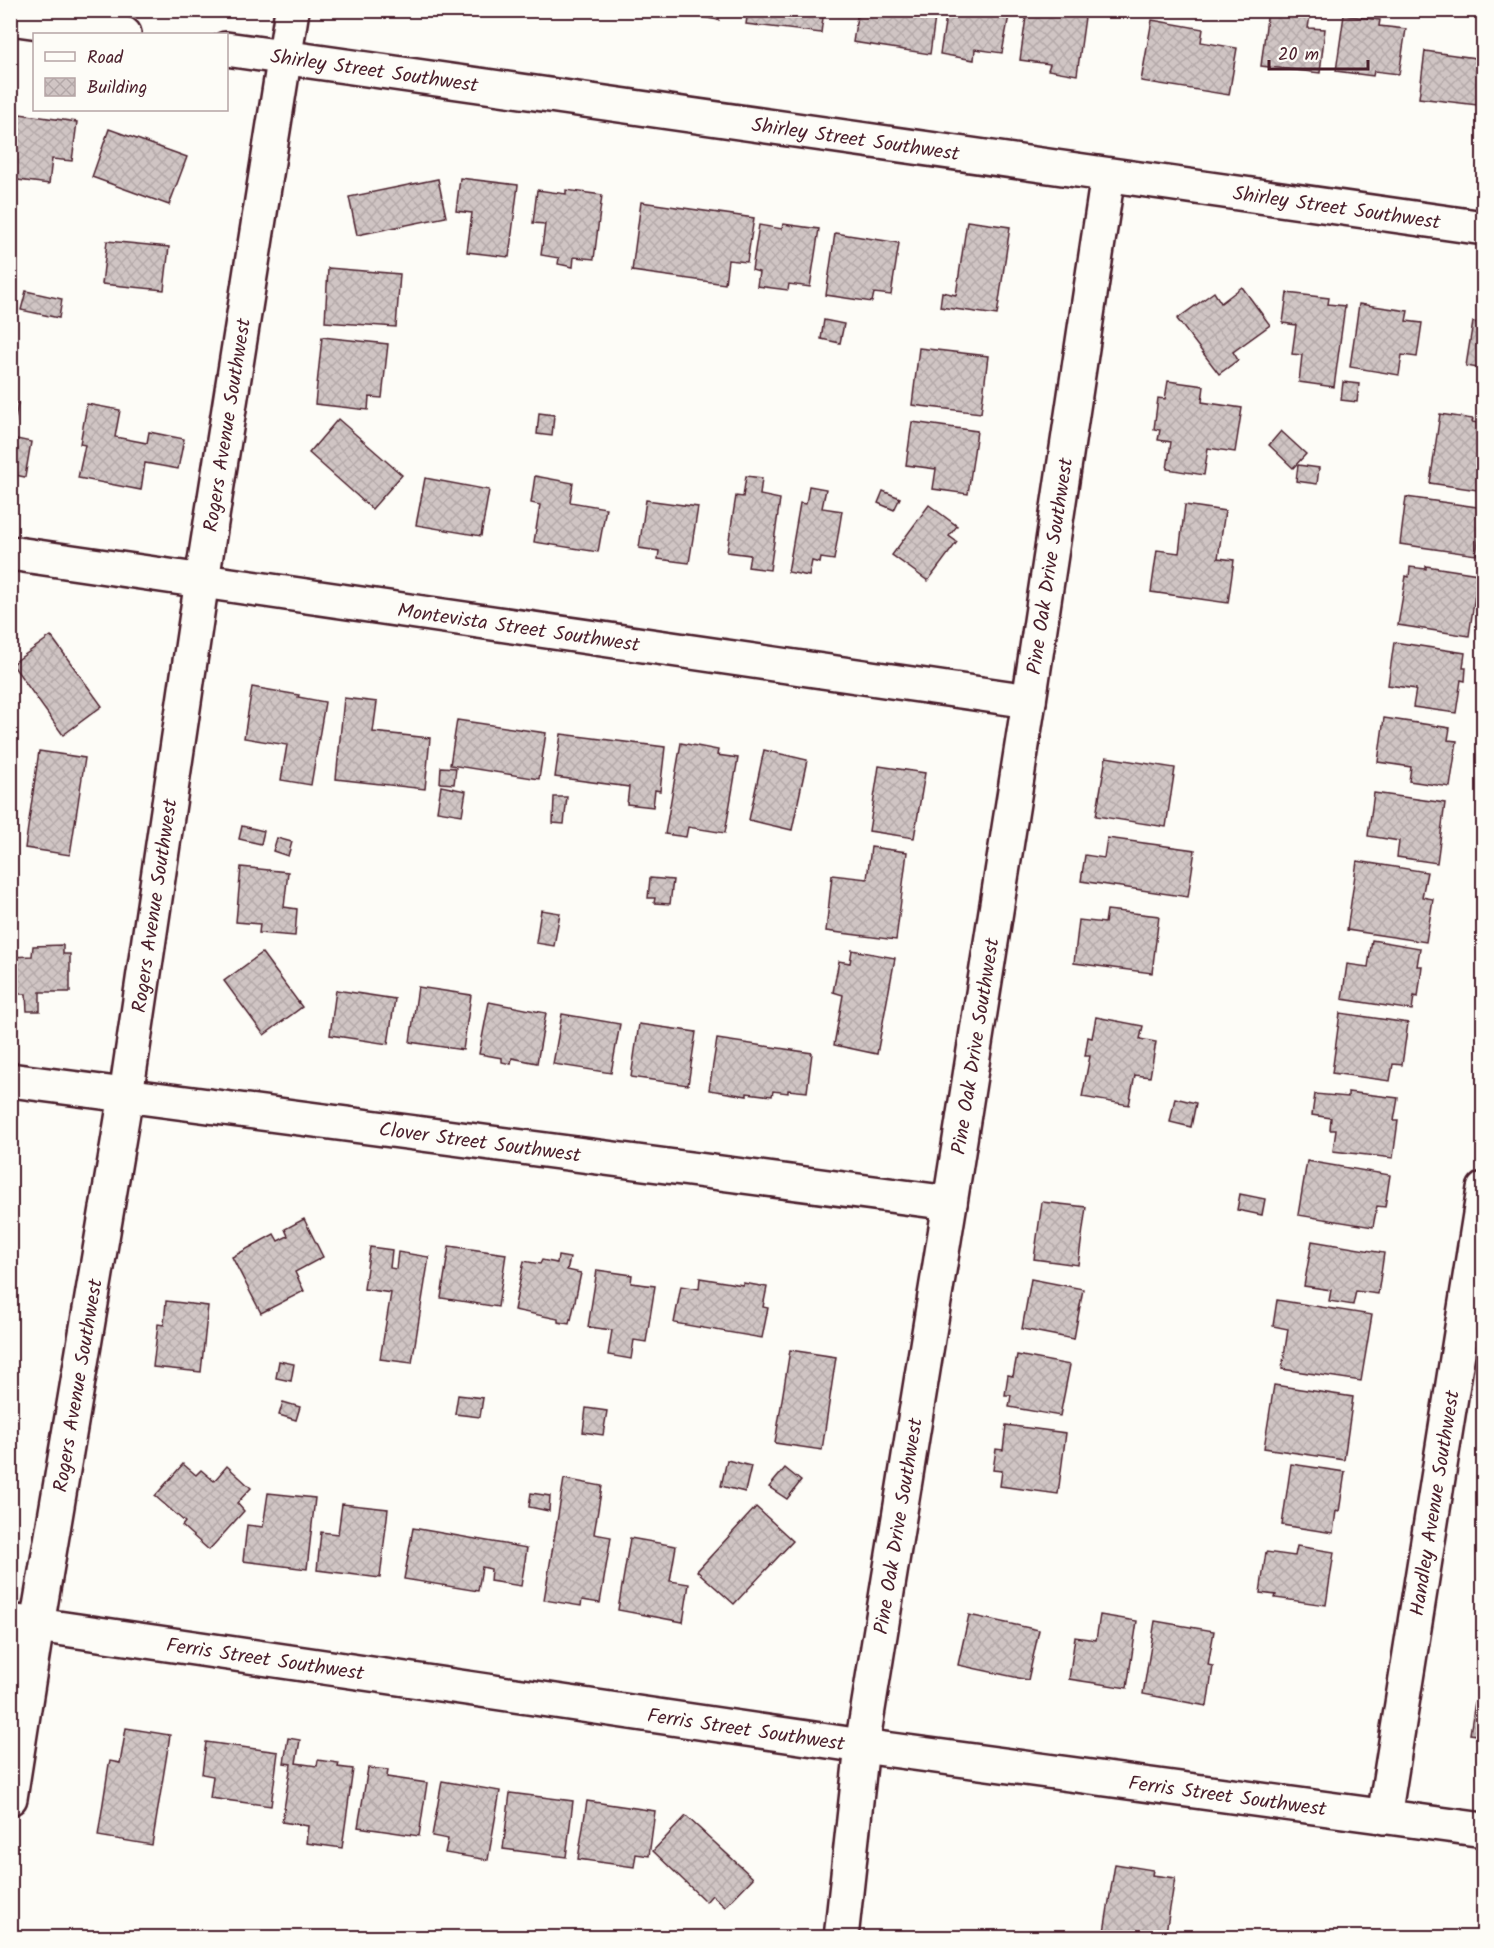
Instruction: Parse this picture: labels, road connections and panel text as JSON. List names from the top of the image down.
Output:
{
  "streets": {
    "street": [
      "Shirley Street Southwest",
      "Rogers Avenue Southwest",
      "Pine Oak Drive Southwest",
      "Montevista Street Southwest",
      "Clover Street Southwest",
      "Handley Avenue Southwest",
      "Ferris Street Southwest"
    ]
  },
  "crossings": [
    ["Shirley Street Southwest", "Rogers Avenue Southwest"],
    ["Shirley Street Southwest", "Pine Oak Drive Southwest"],
    ["Rogers Avenue Southwest", "Montevista Street Southwest"],
    ["Rogers Avenue Southwest", "Clover Street Southwest"],
    ["Rogers Avenue Southwest", "Ferris Street Southwest"],
    ["Pine Oak Drive Southwest", "Montevista Street Southwest"],
    ["Pine Oak Drive Southwest", "Clover Street Southwest"],
    ["Pine Oak Drive Southwest", "Ferris Street Southwest"],
    ["Handley Avenue Southwest", "Ferris Street Southwest"]
  ],
  "legend": ["Road", "Building"],
  "scale_bar": "20 m"
}
